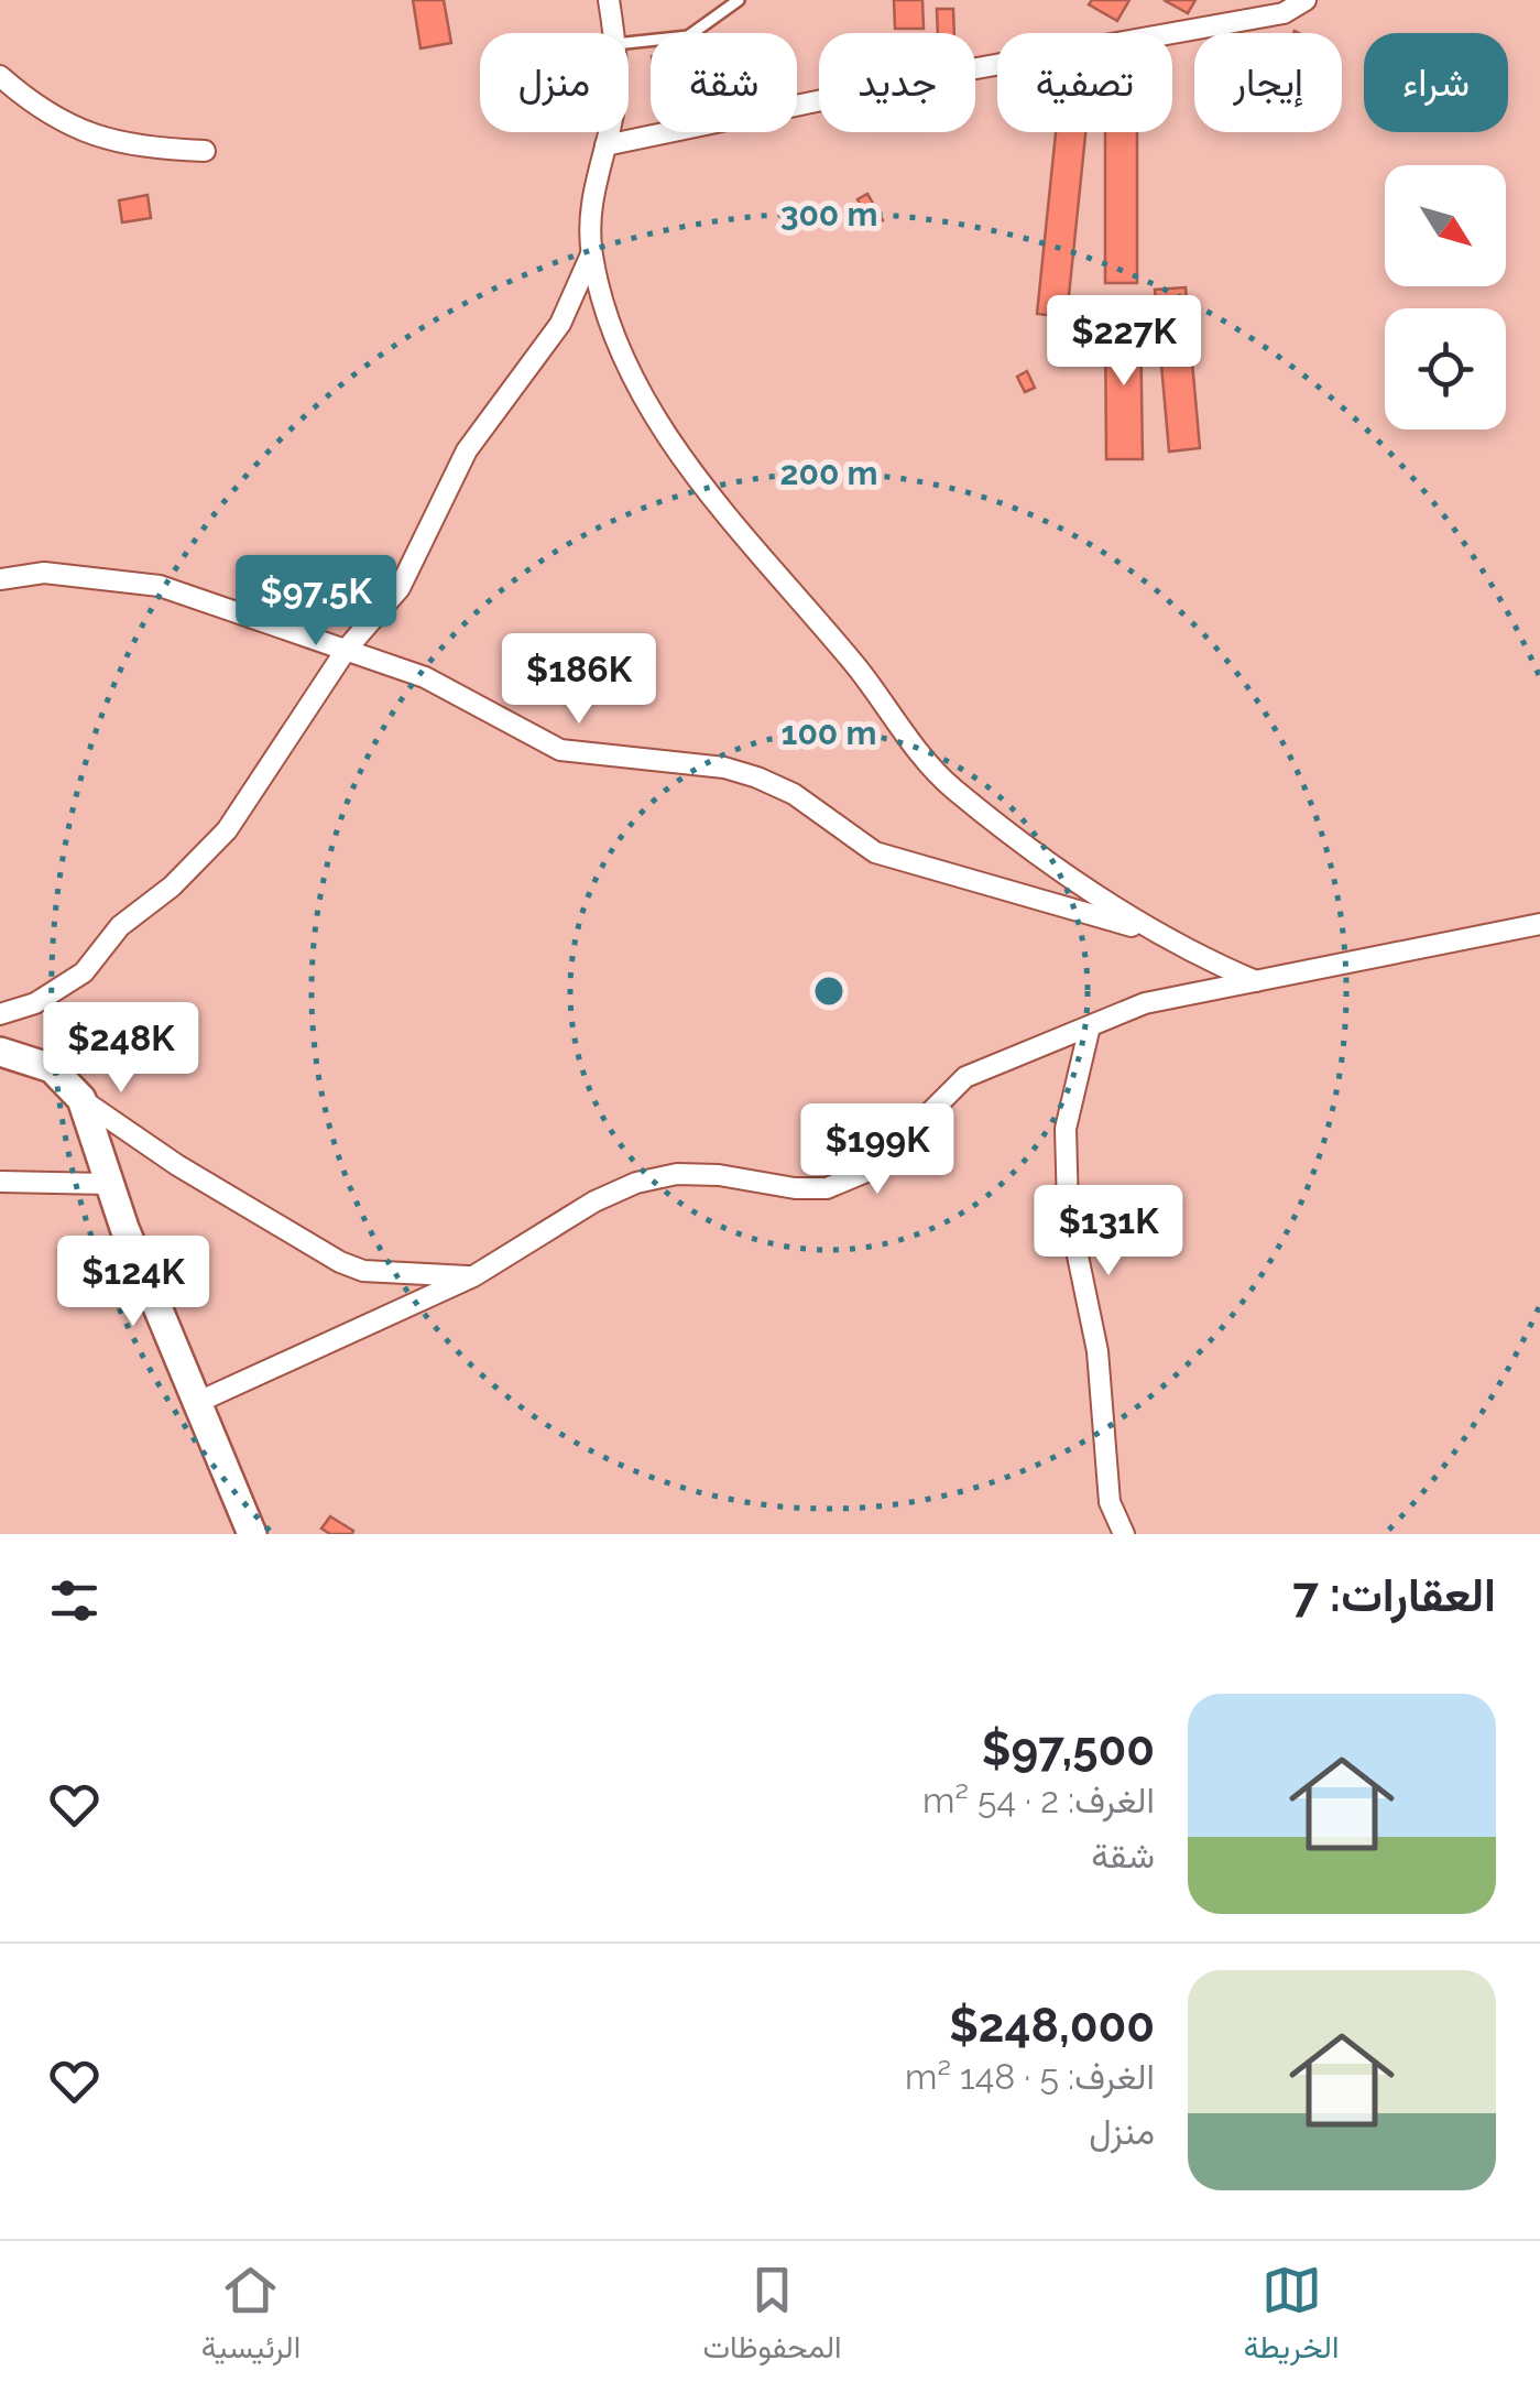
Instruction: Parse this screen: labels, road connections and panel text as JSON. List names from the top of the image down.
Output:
{
  "north": "bottom right",
  "page": {
    "chip": [
      "شراء",
      "إيجار",
      "تصفية",
      "جديد",
      "شقة",
      "منزل"
    ],
    "price": [
      "$227K",
      "$97.5K",
      "$186K",
      "$248K",
      "$199K",
      "$131K",
      "$124K"
    ],
    "heading": "العقارات: 7",
    "list": [
      {
        "name": "$97,500",
        "note": "الغرف: 2 · 54 m² · شقة"
      },
      {
        "name": "$248,000",
        "note": "الغرف: 5 · 148 m² · منزل"
      }
    ],
    "tabs": ["الخريطة", "المحفوظات", "الرئيسية"]
  },
  "rings": ["300 m", "200 m", "100 m"]
}
